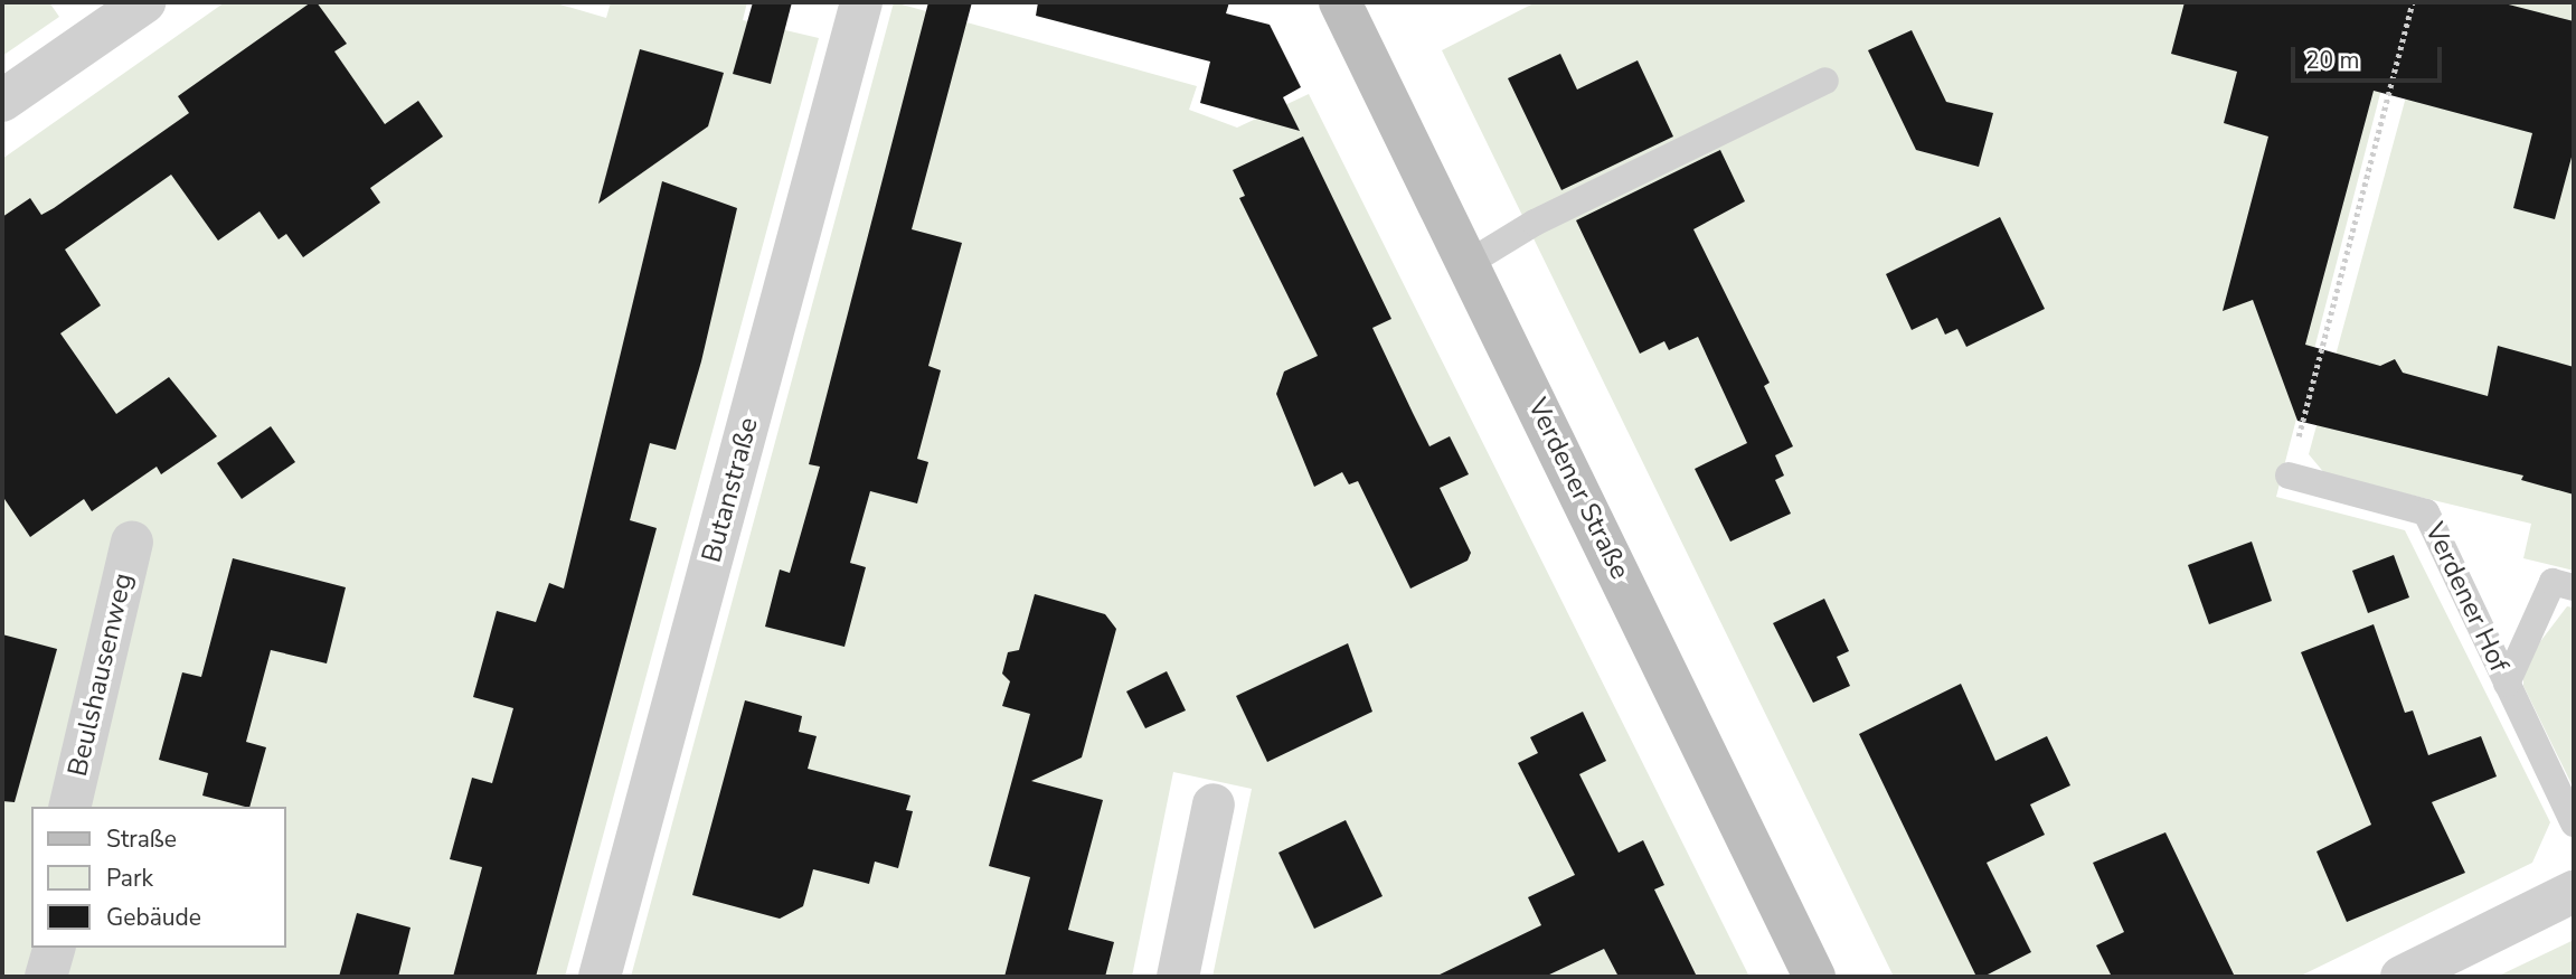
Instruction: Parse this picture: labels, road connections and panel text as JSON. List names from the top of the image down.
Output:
{
  "streets": {
    "street": ["Verdener Straße", "Butanstraße", "Beulshausenweg"],
    "lane": ["Verdener Hof"]
  },
  "legend": ["Straße", "Park", "Gebäude"],
  "scale_bar": "20 m"
}
